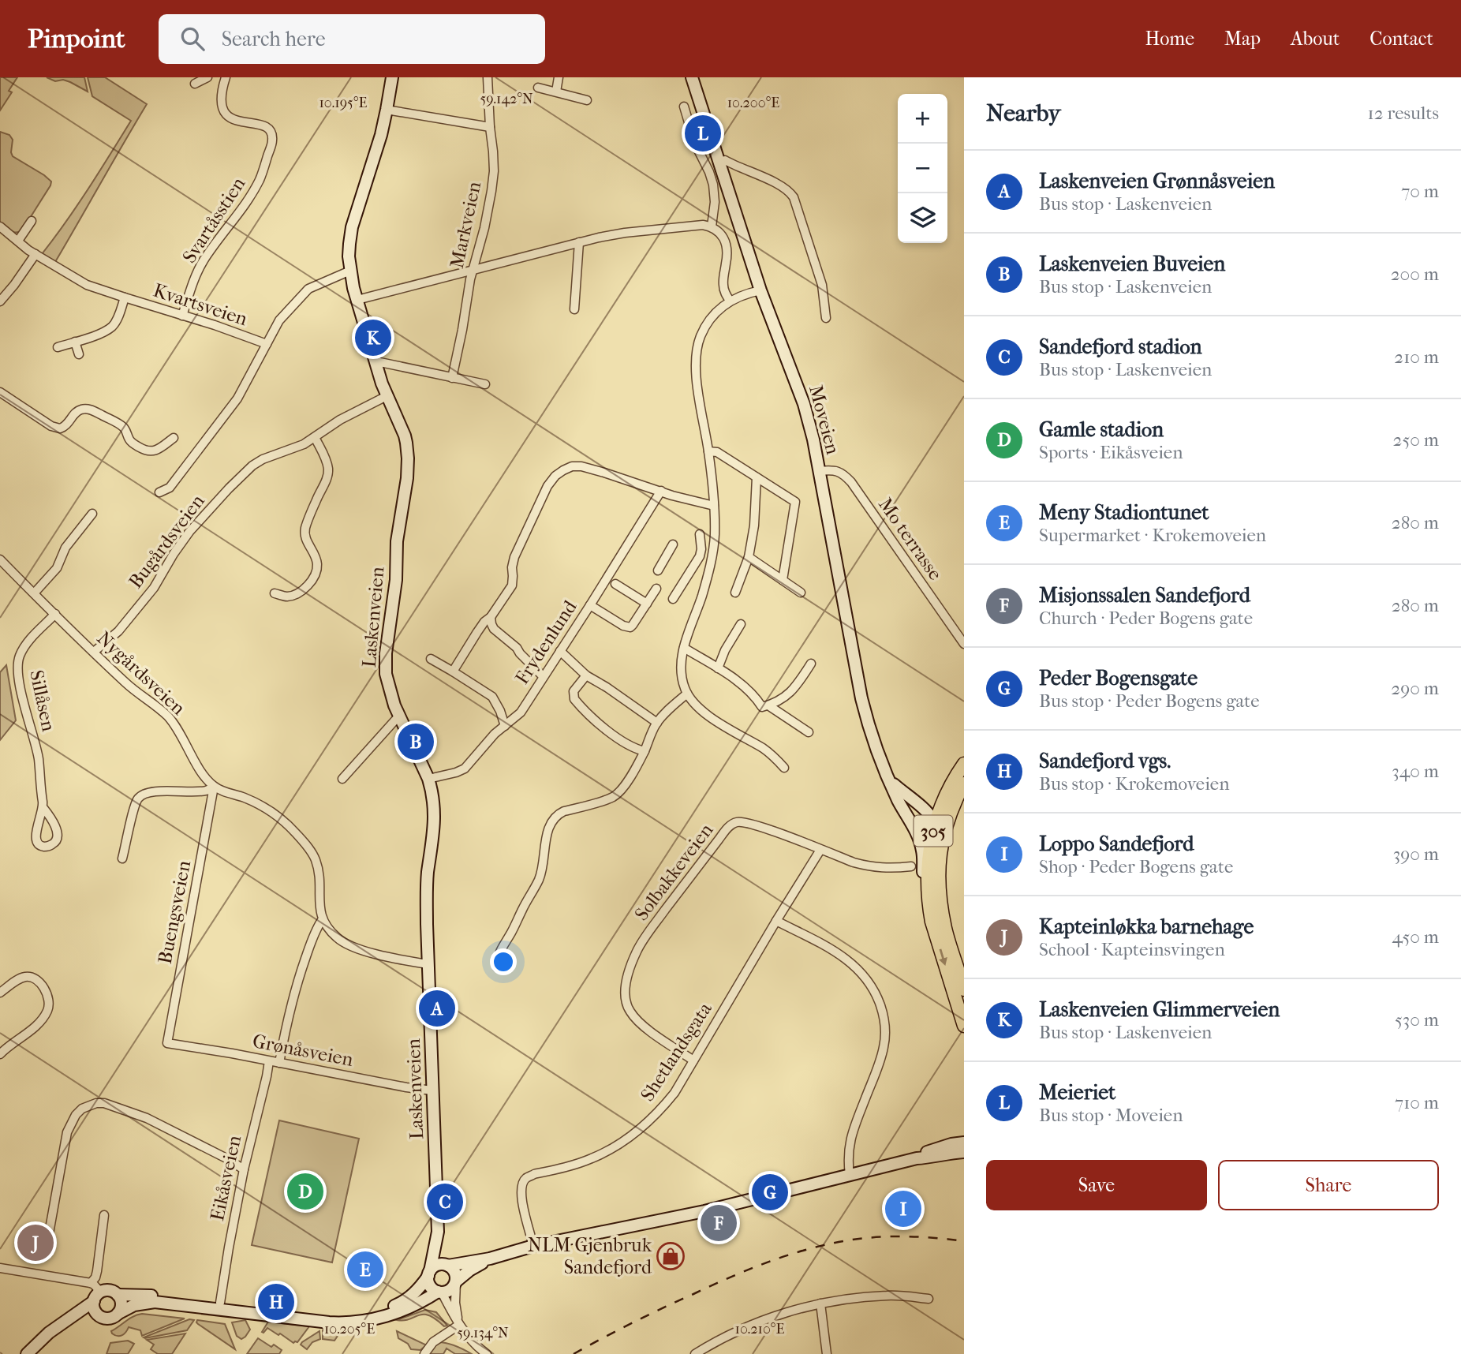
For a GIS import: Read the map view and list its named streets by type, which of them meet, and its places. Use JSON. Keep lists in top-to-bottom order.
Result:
{
  "streets": {
    "main road": ["305"],
    "street": [
      "Svartåsstien",
      "Markveien",
      "Kvartsveien",
      "Moveien",
      "Mo terrasse",
      "Bugårdsveien",
      "Laskenveien",
      "Frydenlund",
      "Nygårdsveien",
      "Sillåsen",
      "Solbakkeveien",
      "Buengsveien",
      "Grønåsveien",
      "Shetlandsgata",
      "Eikåsveien"
    ]
  },
  "crossings": [
    ["Svartåsstien", "Kvartsveien"],
    ["Moveien", "Mo terrasse"],
    ["Moveien", "305"],
    ["Bugårdsveien", "Laskenveien"],
    ["Bugårdsveien", "Nygårdsveien"],
    ["Laskenveien", "Frydenlund"],
    ["Laskenveien", "Grønåsveien"],
    ["Nygårdsveien", "Sillåsen"],
    ["Nygårdsveien", "Buengsveien"],
    ["Solbakkeveien", "Shetlandsgata"],
    ["Buengsveien", "Grønåsveien"],
    ["Grønåsveien", "Eikåsveien"]
  ],
  "places": {
    "shop": ["NLM Gjenbruk Sandefjord"]
  },
  "page": {
    "header": "Pinpoint",
    "search": "Search here",
    "nav": [
      "Home",
      "Map",
      "About",
      "Contact"
    ],
    "heading": ["Nearby", "12 results"],
    "map_buttons": ["+", "−"],
    "pins": [
      "L",
      "K",
      "B",
      "A",
      "D",
      "G",
      "C",
      "I",
      "F",
      "J",
      "E",
      "H"
    ],
    "list": [
      {
        "mark": "A",
        "name": "Laskenveien Grønnåsveien",
        "note": "Bus stop · Laskenveien",
        "value": "70 m"
      },
      {
        "mark": "B",
        "name": "Laskenveien Buveien",
        "note": "Bus stop · Laskenveien",
        "value": "200 m"
      },
      {
        "mark": "C",
        "name": "Sandefjord stadion",
        "note": "Bus stop · Laskenveien",
        "value": "210 m"
      },
      {
        "mark": "D",
        "name": "Gamle stadion",
        "note": "Sports · Eikåsveien",
        "value": "250 m"
      },
      {
        "mark": "E",
        "name": "Meny Stadiontunet",
        "note": "Supermarket · Krokemoveien",
        "value": "280 m"
      },
      {
        "mark": "F",
        "name": "Misjonssalen Sandefjord",
        "note": "Church · Peder Bogens gate",
        "value": "280 m"
      },
      {
        "mark": "G",
        "name": "Peder Bogensgate",
        "note": "Bus stop · Peder Bogens gate",
        "value": "290 m"
      },
      {
        "mark": "H",
        "name": "Sandefjord vgs.",
        "note": "Bus stop · Krokemoveien",
        "value": "340 m"
      },
      {
        "mark": "I",
        "name": "Loppo Sandefjord",
        "note": "Shop · Peder Bogens gate",
        "value": "390 m"
      },
      {
        "mark": "J",
        "name": "Kapteinløkka barnehage",
        "note": "School · Kapteinsvingen",
        "value": "450 m"
      },
      {
        "mark": "K",
        "name": "Laskenveien Glimmerveien",
        "note": "Bus stop · Laskenveien",
        "value": "530 m"
      },
      {
        "mark": "L",
        "name": "Meieriet",
        "note": "Bus stop · Moveien",
        "value": "710 m"
      }
    ],
    "buttons": ["Save", "Share"]
  },
  "coordinates": [
    "59.142°N",
    "10.195°E",
    "10.200°E",
    "10.205°E",
    "10.210°E",
    "59.134°N"
  ]
}
